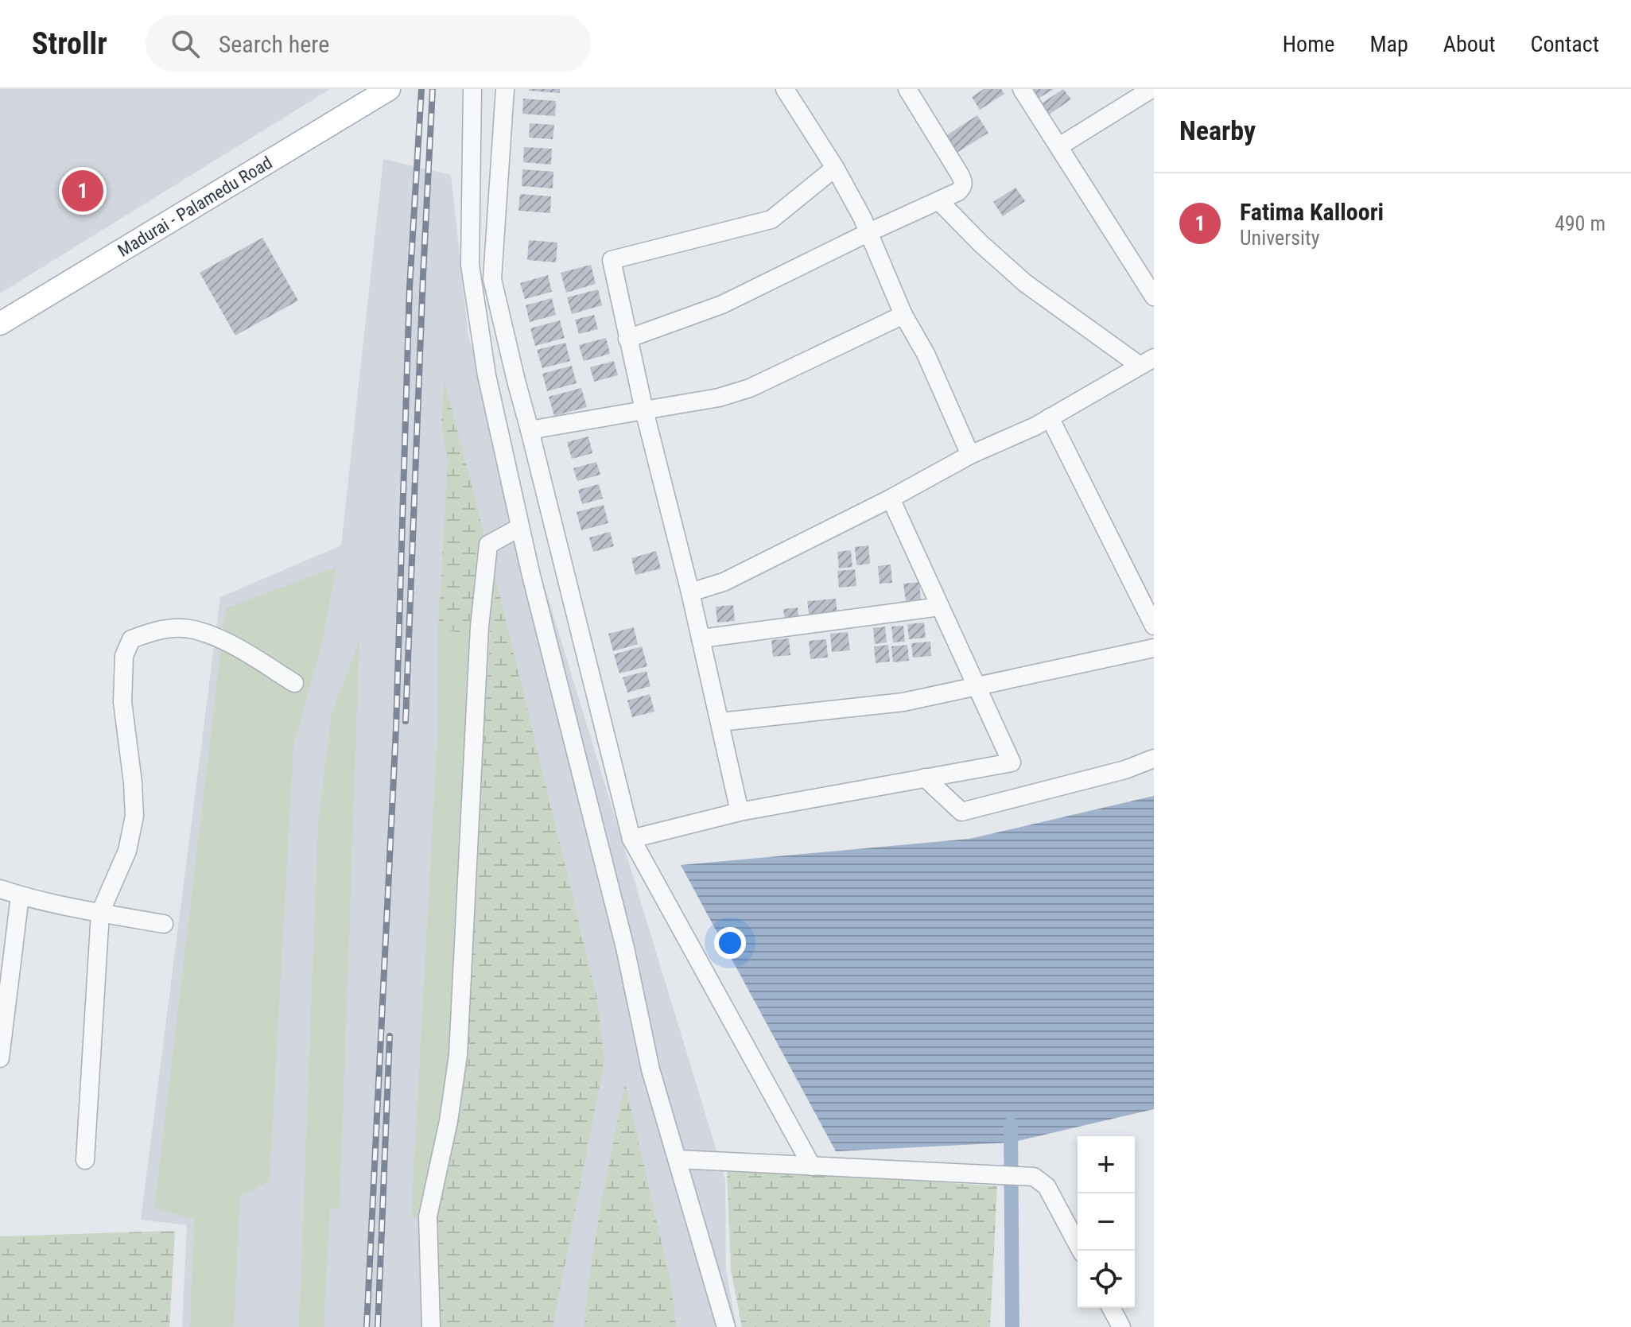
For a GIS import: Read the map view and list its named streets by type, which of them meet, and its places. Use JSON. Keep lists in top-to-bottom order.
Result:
{
  "streets": {
    "main road": ["Madurai - Palamedu Road"]
  },
  "page": {
    "header": "Strollr",
    "search": "Search here",
    "nav": [
      "Home",
      "Map",
      "About",
      "Contact"
    ],
    "heading": "Nearby",
    "pins": "1",
    "list": [
      {
        "mark": "1",
        "name": "Fatima Kalloori",
        "note": "University",
        "value": "490 m"
      }
    ],
    "map_buttons": ["+", "−"]
  }
}
